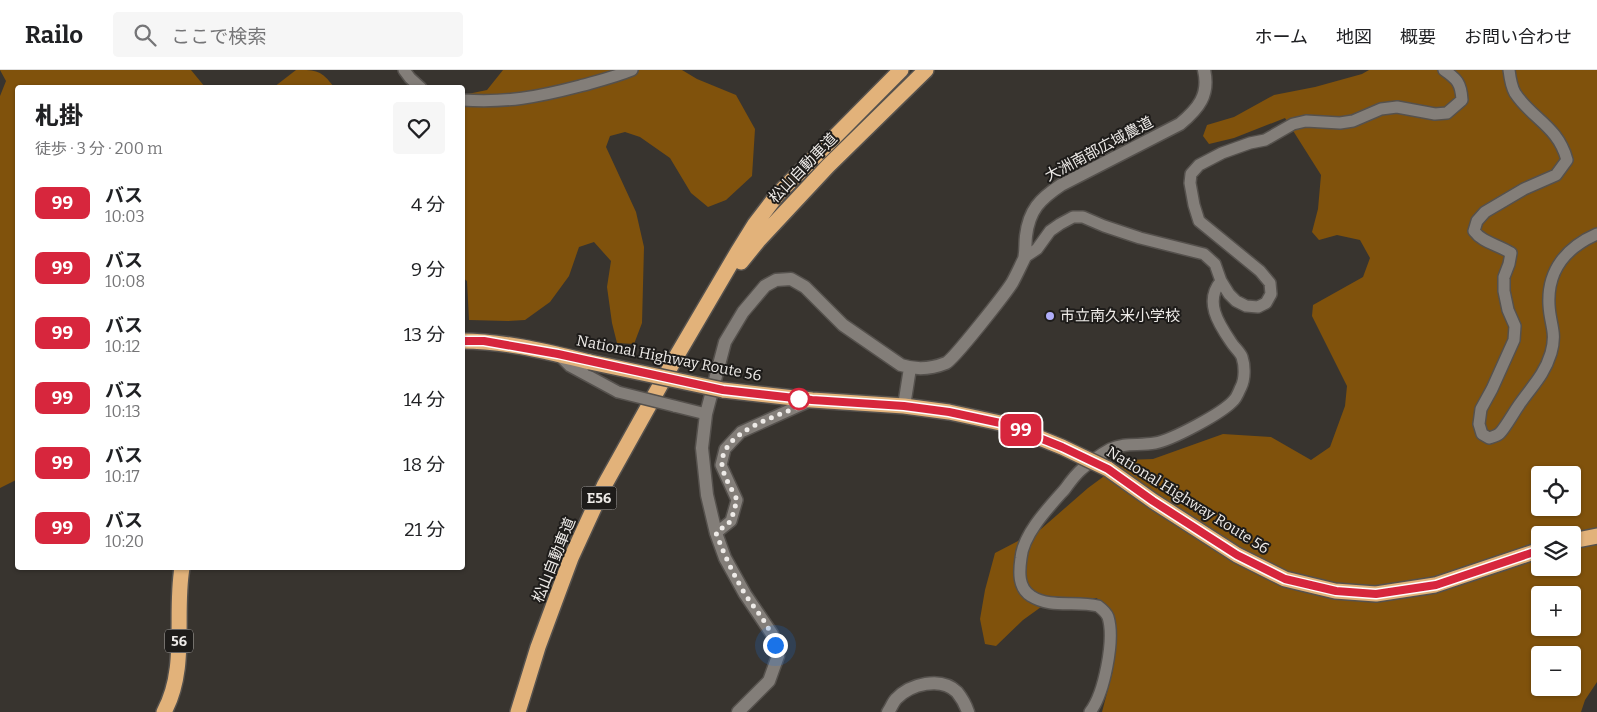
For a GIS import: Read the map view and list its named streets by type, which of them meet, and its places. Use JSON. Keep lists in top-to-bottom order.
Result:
{
  "streets": {
    "highway": [
      "松山自動車道",
      "National Highway Route 56",
      "E56",
      "56"
    ],
    "street": ["大洲南部広域農道"]
  },
  "places": ["市立南久米小学校"],
  "lines": ["bus line 99"],
  "page": {
    "header": "Railo",
    "search": "ここで検索",
    "nav": [
      "ホーム",
      "地図",
      "概要",
      "お問い合わせ"
    ],
    "on_map": "99",
    "heading": ["札掛", "徒歩 · 3 分 · 200 m"],
    "list": [
      {
        "mark": "99",
        "name": "バス",
        "note": "10:03",
        "value": "4 分"
      },
      {
        "mark": "99",
        "name": "バス",
        "note": "10:08",
        "value": "9 分"
      },
      {
        "mark": "99",
        "name": "バス",
        "note": "10:12",
        "value": "13 分"
      },
      {
        "mark": "99",
        "name": "バス",
        "note": "10:13",
        "value": "14 分"
      },
      {
        "mark": "99",
        "name": "バス",
        "note": "10:17",
        "value": "18 分"
      },
      {
        "mark": "99",
        "name": "バス",
        "note": "10:20",
        "value": "21 分"
      }
    ],
    "map_buttons": ["+", "−"]
  }
}
